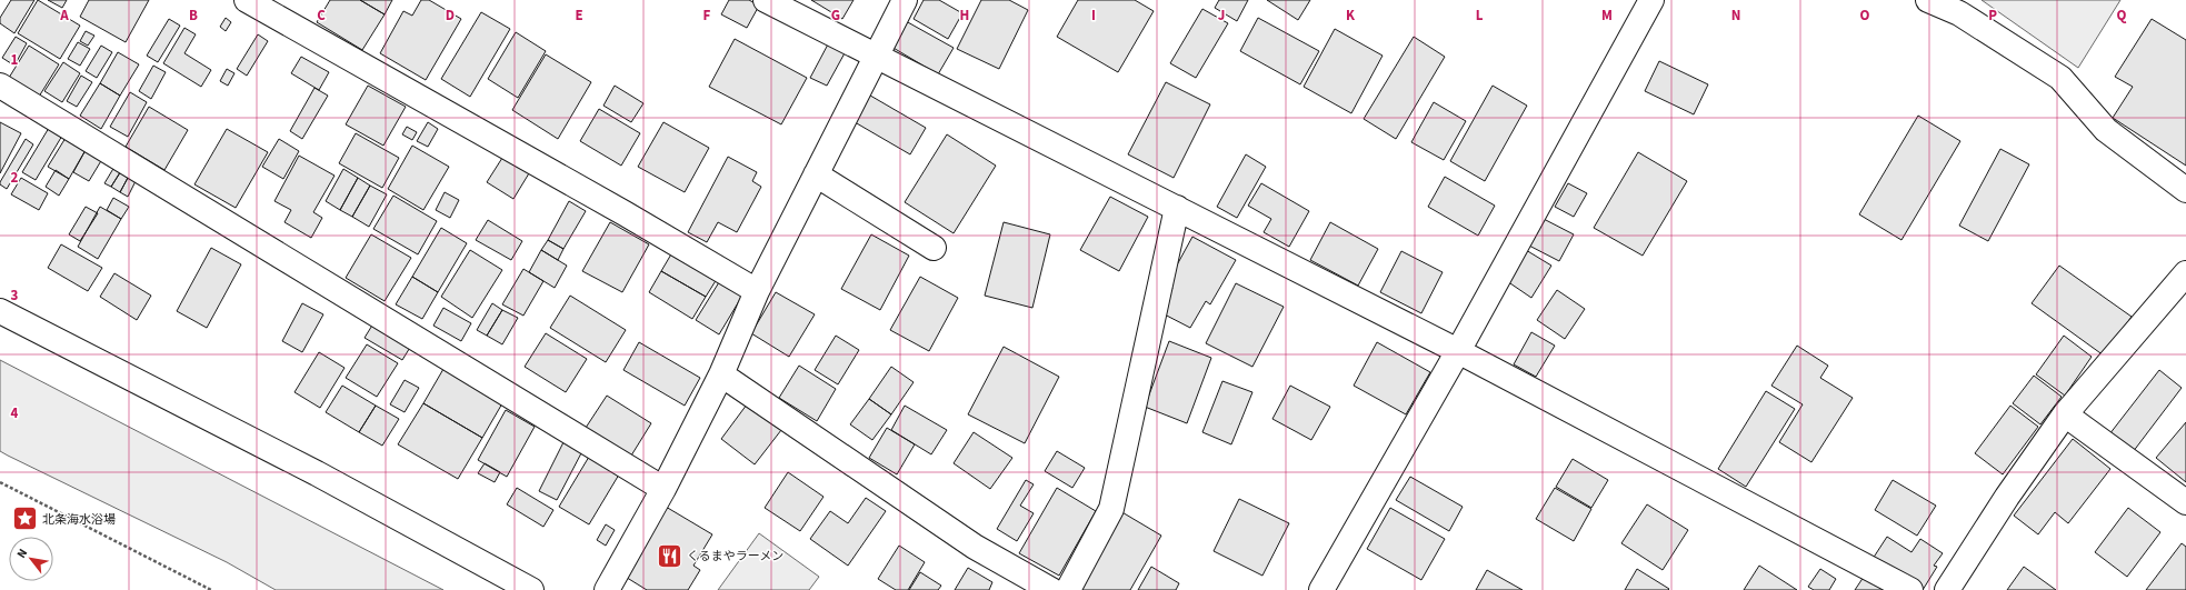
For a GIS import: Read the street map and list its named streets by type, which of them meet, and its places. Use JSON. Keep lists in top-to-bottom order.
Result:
{
  "places": {
    "place": ["北条海水浴場"],
    "restaurant": ["くるまやラーメン"]
  },
  "north": "top left",
  "grid": {
    "columns": [
      "A",
      "B",
      "C",
      "D",
      "E",
      "F",
      "G",
      "H",
      "I",
      "J",
      "K",
      "L",
      "M",
      "N",
      "O",
      "P",
      "Q"
    ],
    "rows": [
      "1",
      "2",
      "3",
      "4"
    ]
  }
}
